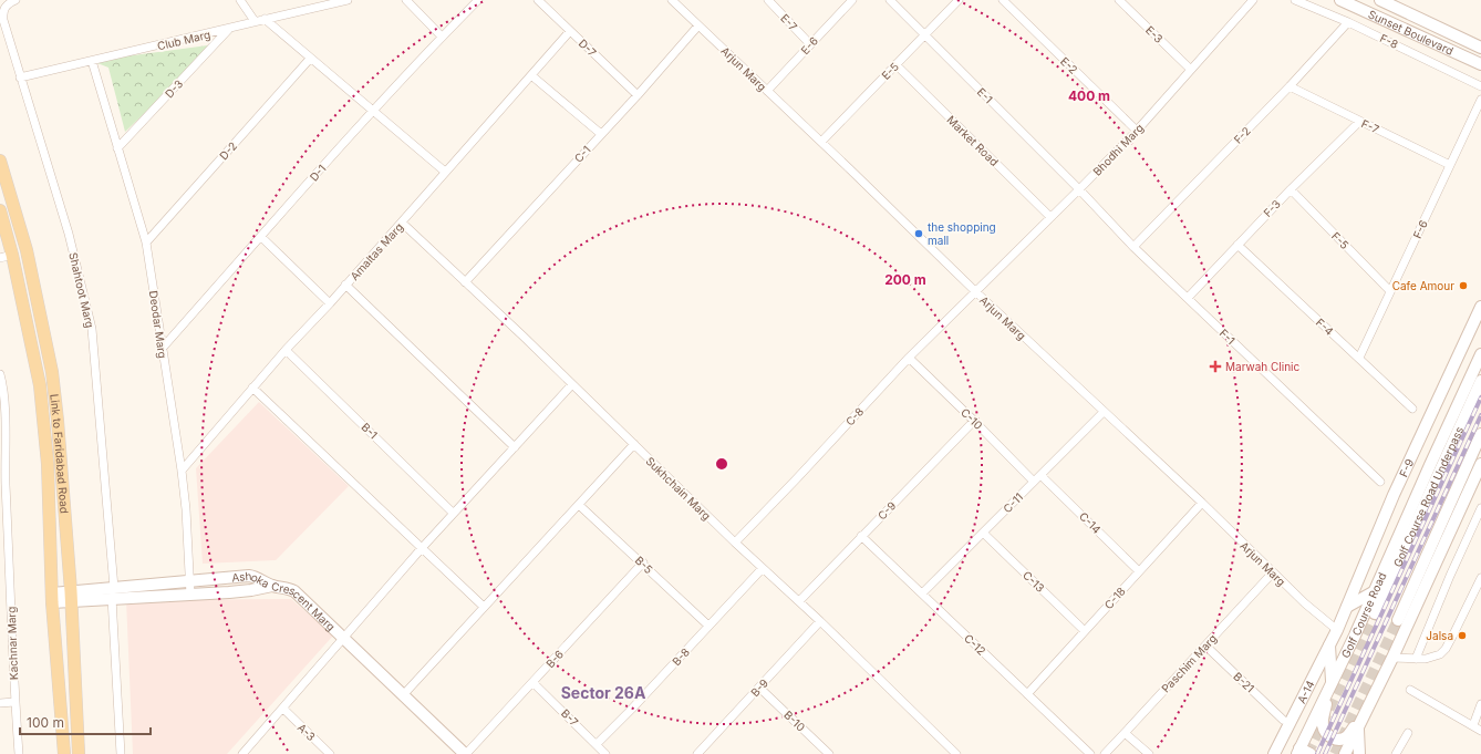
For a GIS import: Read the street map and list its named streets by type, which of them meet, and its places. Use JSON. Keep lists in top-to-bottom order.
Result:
{
  "streets": {
    "main road": ["Link to Faridabad Road"],
    "street": [
      "E-7",
      "Sunset Boulevard",
      "E-3",
      "Club Marg",
      "F-8",
      "E-6",
      "D-7",
      "E-2",
      "Arjun Marg",
      "E-5",
      "D-3",
      "E-1",
      "F-7",
      "F-2",
      "Market Road",
      "Bhodhi Marg",
      "D-2",
      "C-1",
      "D-1",
      "F-3",
      "F-6",
      "F-5",
      "Amaltas Marg",
      "Shahtoot Marg",
      "Deodar Marg",
      "F-4",
      "F-1",
      "C-8",
      "C-10",
      "B-1",
      "F-9",
      "Sukhchain Marg",
      "Golf Course Road Underpass",
      "C-11",
      "C-9",
      "C-14",
      "B-5",
      "C-13",
      "C-18",
      "Ashoka Crescent Marg",
      "Golf Course Road",
      "Kachnar Marg",
      "C-12",
      "B-8",
      "B-6",
      "Paschim Marg",
      "B-21",
      "B-9",
      "A-14",
      "B-7",
      "B-10",
      "A-3"
    ]
  },
  "crossings": [
    ["E-7", "E-6"],
    ["E-3", "Bhodhi Marg"],
    ["Club Marg", "D-3"],
    ["Club Marg", "Shahtoot Marg"],
    ["Club Marg", "Deodar Marg"],
    ["F-8", "F-2"],
    ["E-6", "Arjun Marg"],
    ["D-7", "C-1"],
    ["D-7", "Amaltas Marg"],
    ["E-2", "Bhodhi Marg"],
    ["Arjun Marg", "E-5"],
    ["Arjun Marg", "Bhodhi Marg"],
    ["Arjun Marg", "C-1"],
    ["Arjun Marg", "C-8"],
    ["Arjun Marg", "F-9"],
    ["Arjun Marg", "C-11"],
    ["Arjun Marg", "C-18"],
    ["Arjun Marg", "Paschim Marg"],
    ["Arjun Marg", "A-14"],
    ["E-5", "E-1"],
    ["E-5", "Market Road"],
    ["D-3", "Deodar Marg"],
    ["E-1", "Bhodhi Marg"],
    ["E-1", "F-1"],
    ["F-7", "F-2"],
    ["F-7", "F-3"],
    ["F-7", "F-6"],
    ["F-2", "F-1"],
    ["Market Road", "Bhodhi Marg"],
    ["Bhodhi Marg", "F-1"],
    ["Bhodhi Marg", "C-8"],
    ["D-2", "Deodar Marg"],
    ["C-1", "Sukhchain Marg"],
    ["D-1", "Deodar Marg"],
    ["F-3", "F-5"],
    ["F-3", "F-4"],
    ["F-3", "F-1"],
    ["F-6", "F-5"],
    ["F-6", "F-4"],
    ["Amaltas Marg", "Deodar Marg"],
    ["Amaltas Marg", "B-1"],
    ["Amaltas Marg", "Sukhchain Marg"],
    ["Shahtoot Marg", "Ashoka Crescent Marg"],
    ["Deodar Marg", "Ashoka Crescent Marg"],
    ["C-8", "C-10"],
    ["C-8", "Sukhchain Marg"],
    ["C-10", "C-11"],
    ["C-10", "C-9"],
    ["Link to Faridabad Road", "Ashoka Crescent Marg"],
    ["F-9", "A-14"],
    ["Sukhchain Marg", "C-9"],
    ["Sukhchain Marg", "B-8"],
    ["Sukhchain Marg", "B-9"],
    ["C-11", "C-14"],
    ["C-11", "C-13"],
    ["C-11", "C-12"],
    ["C-9", "C-12"],
    ["C-14", "C-18"],
    ["B-5", "B-8"],
    ["B-5", "B-6"],
    ["C-13", "C-18"],
    ["C-18", "C-12"],
    ["Ashoka Crescent Marg", "B-6"],
    ["B-8", "B-7"],
    ["B-6", "B-7"],
    ["Paschim Marg", "B-21"],
    ["B-9", "B-10"]
  ],
  "districts": ["Sector 26A"],
  "places": {
    "other": ["the shopping mall", "Cafe Amour", "Jalsa"],
    "health": ["Marwah Clinic"]
  },
  "scale_bar": "100 m",
  "rings": ["400 m", "200 m"]
}
